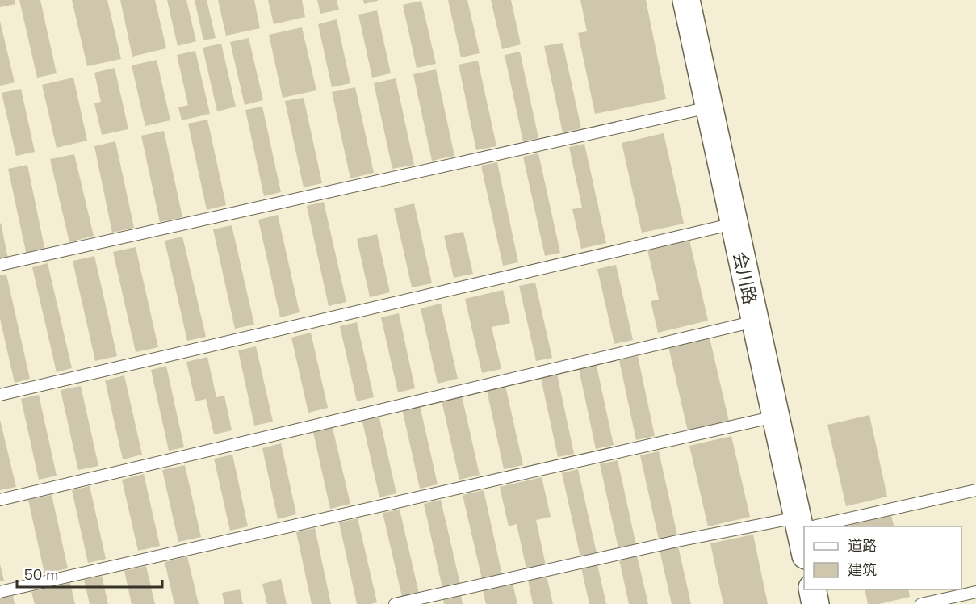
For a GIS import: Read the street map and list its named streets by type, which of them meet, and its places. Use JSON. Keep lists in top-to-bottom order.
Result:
{
  "streets": {
    "street": ["会川路"]
  },
  "legend": ["道路", "建筑"],
  "scale_bar": "50 m"
}
